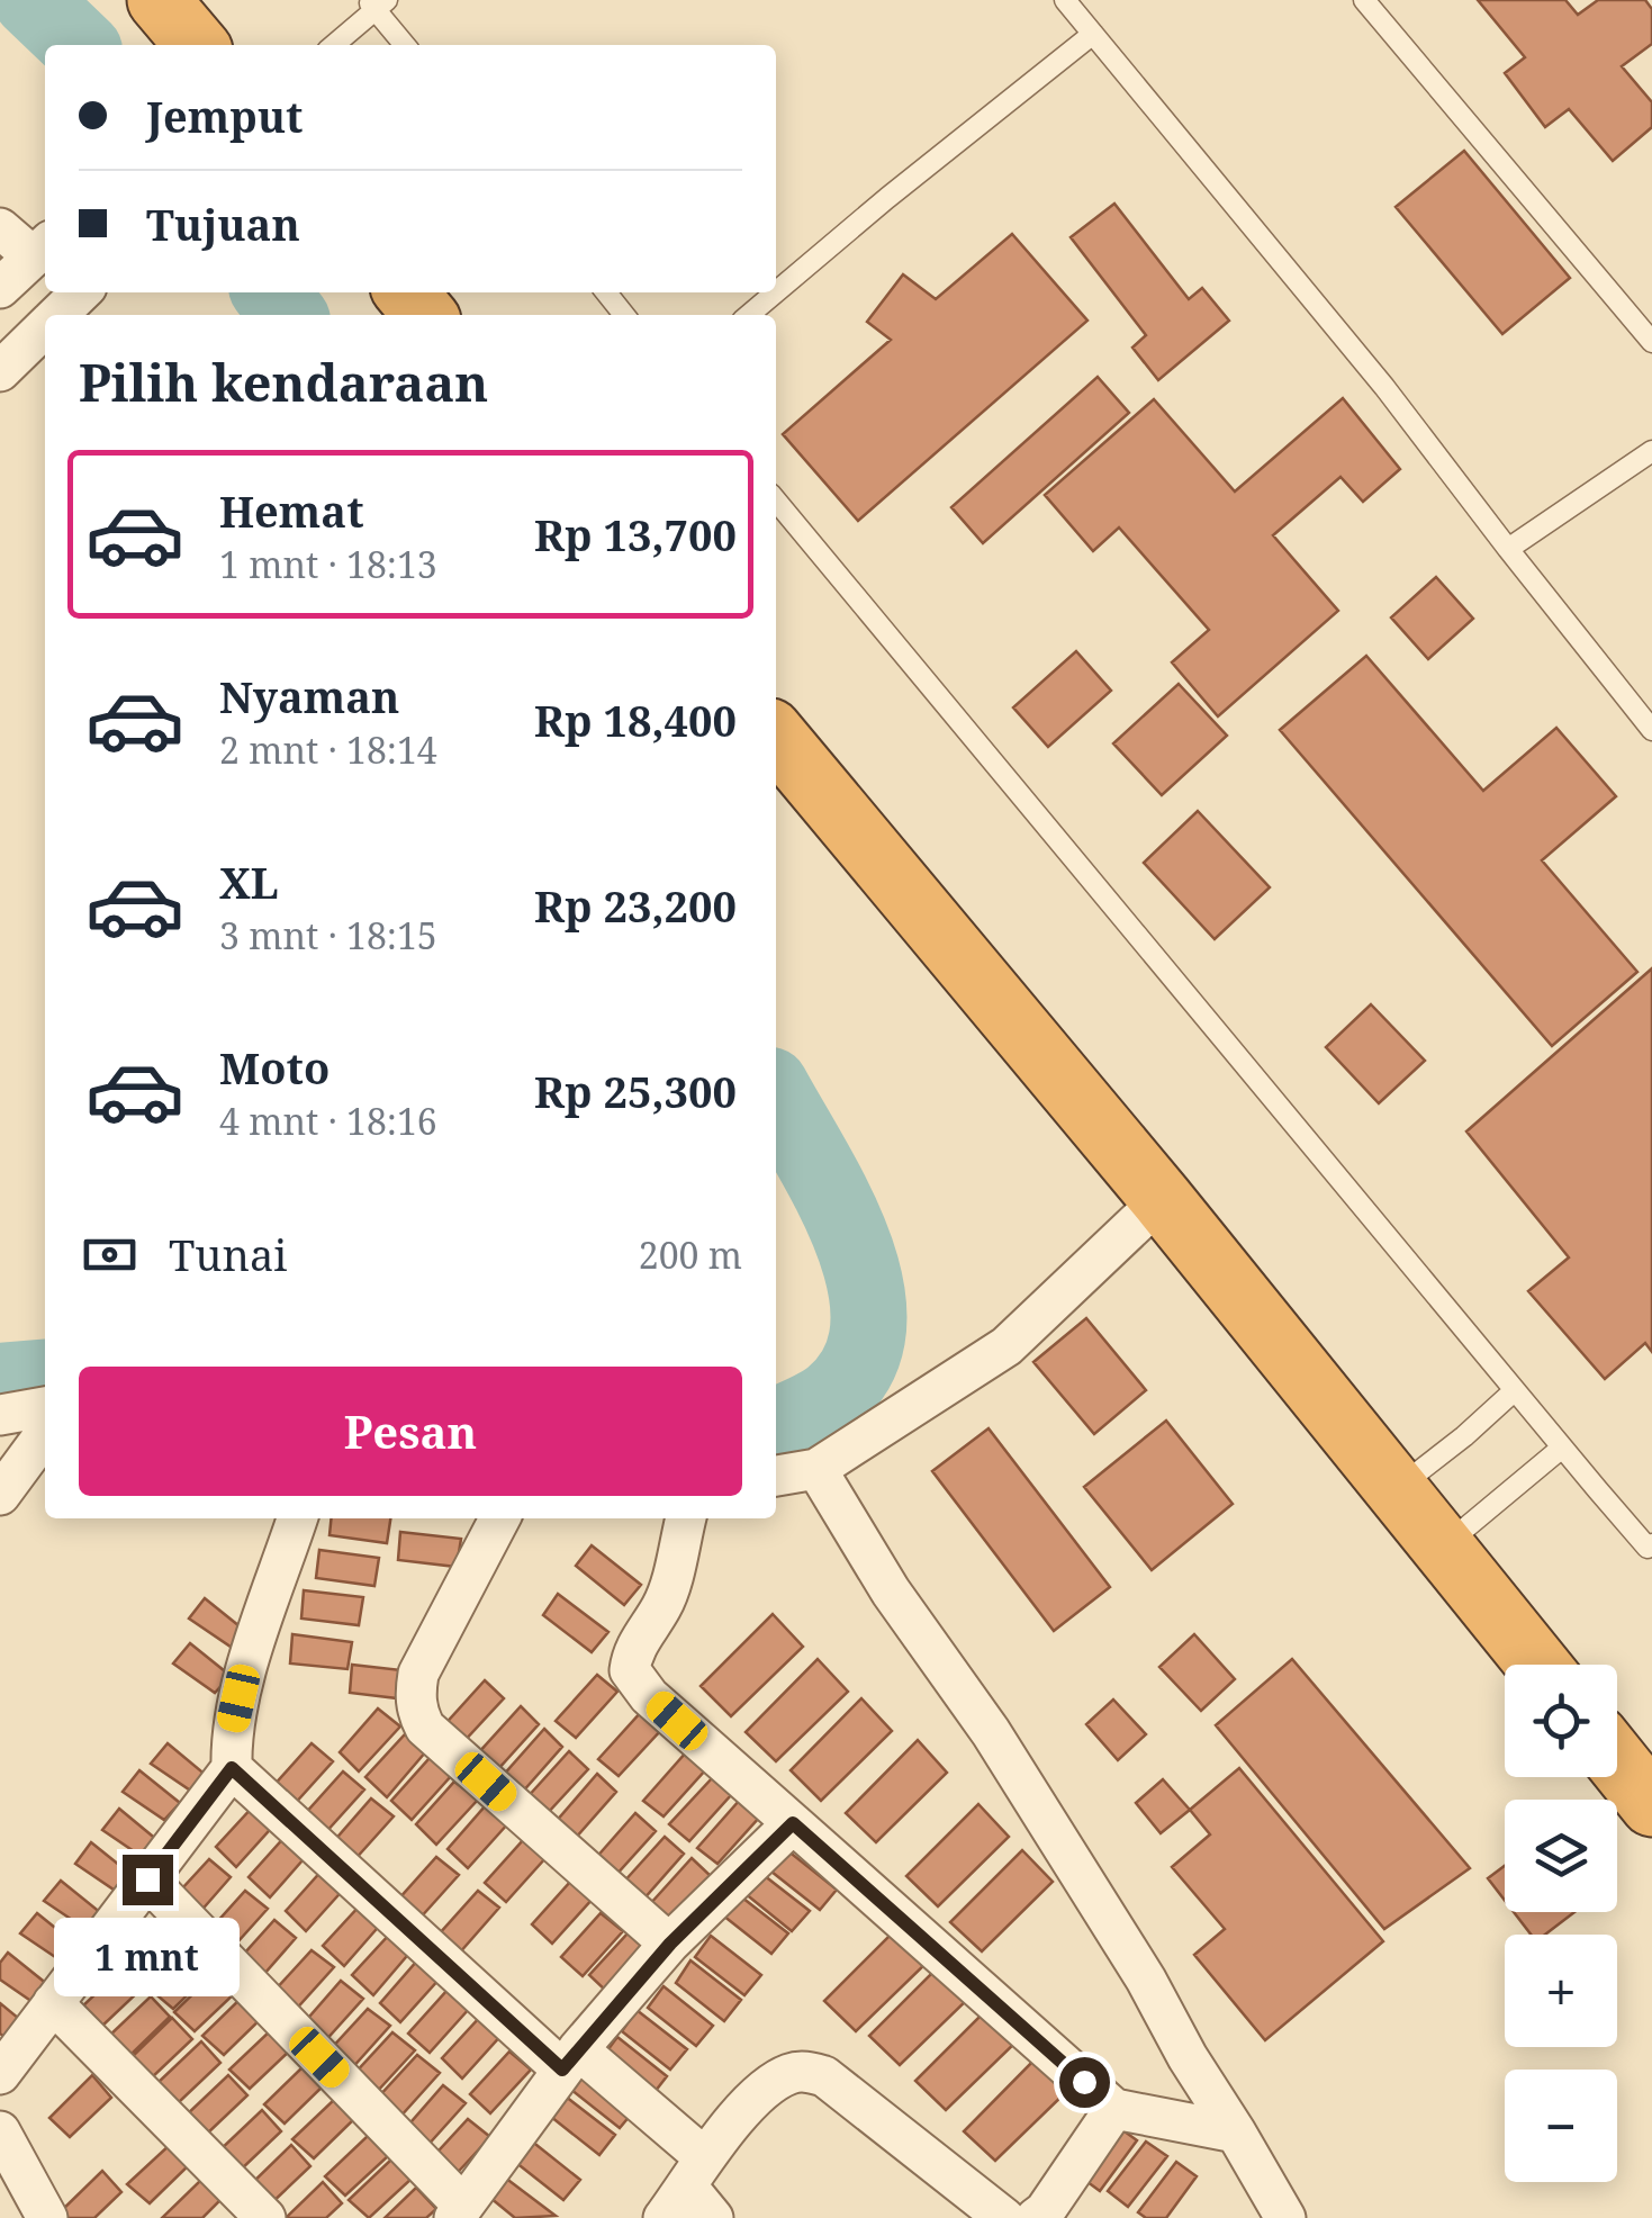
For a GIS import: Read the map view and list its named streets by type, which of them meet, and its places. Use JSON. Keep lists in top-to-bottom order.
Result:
{
  "page": {
    "banner": ["Jemput", "Tujuan"],
    "heading": "Pilih kendaraan",
    "list": [
      {
        "name": "Hemat",
        "note": "1 mnt · 18:13",
        "value": "Rp 13,700"
      },
      {
        "name": "Nyaman",
        "note": "2 mnt · 18:14",
        "value": "Rp 18,400"
      },
      {
        "name": "XL",
        "note": "3 mnt · 18:15",
        "value": "Rp 23,200"
      },
      {
        "name": "Moto",
        "note": "4 mnt · 18:16",
        "value": "Rp 25,300"
      }
    ],
    "pay": ["Tunai", "200 m"],
    "buttons": "Pesan",
    "map_buttons": ["+", "−"],
    "bubble": "1 mnt"
  }
}
